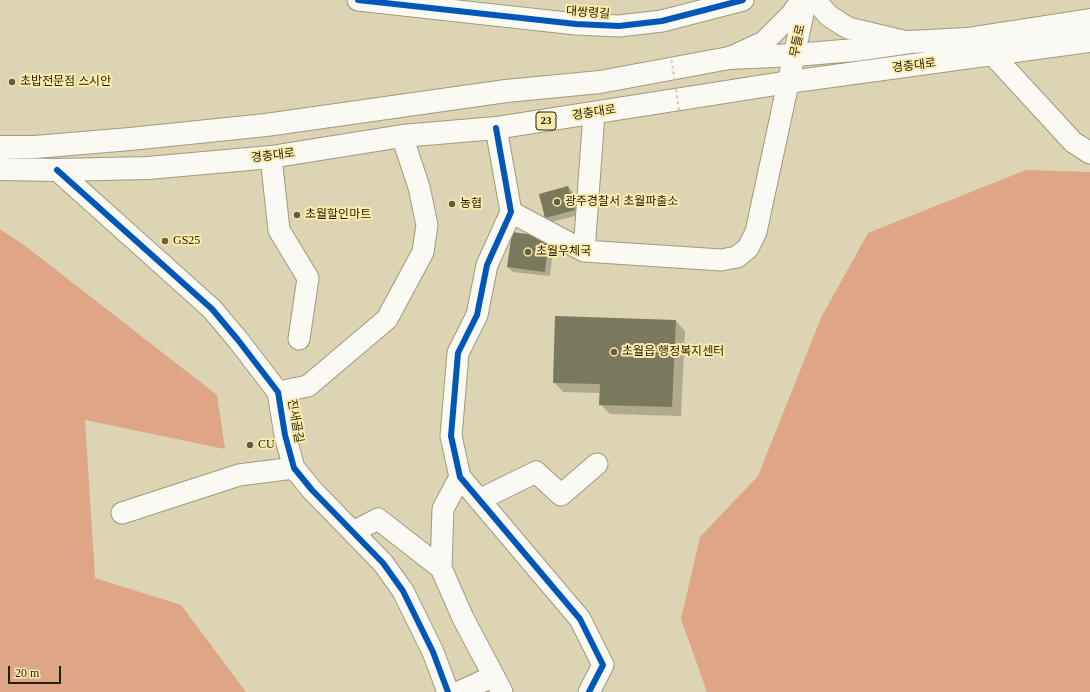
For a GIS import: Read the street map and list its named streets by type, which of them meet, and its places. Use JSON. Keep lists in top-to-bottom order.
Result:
{
  "streets": {
    "main road": ["경충대로", "23"],
    "street": ["대쌍령길", "무들로", "진새골길"]
  },
  "crossings": [
    ["무들로", "경충대로"],
    ["경충대로", "진새골길"]
  ],
  "places": [
    "초밥전문점 스시안",
    "광주경찰서 초월파출소",
    "농협",
    "초월할인마트",
    "GS25",
    "초월우체국",
    "초월읍 행정복지센터",
    "CU"
  ],
  "scale_bar": "20 m"
}
